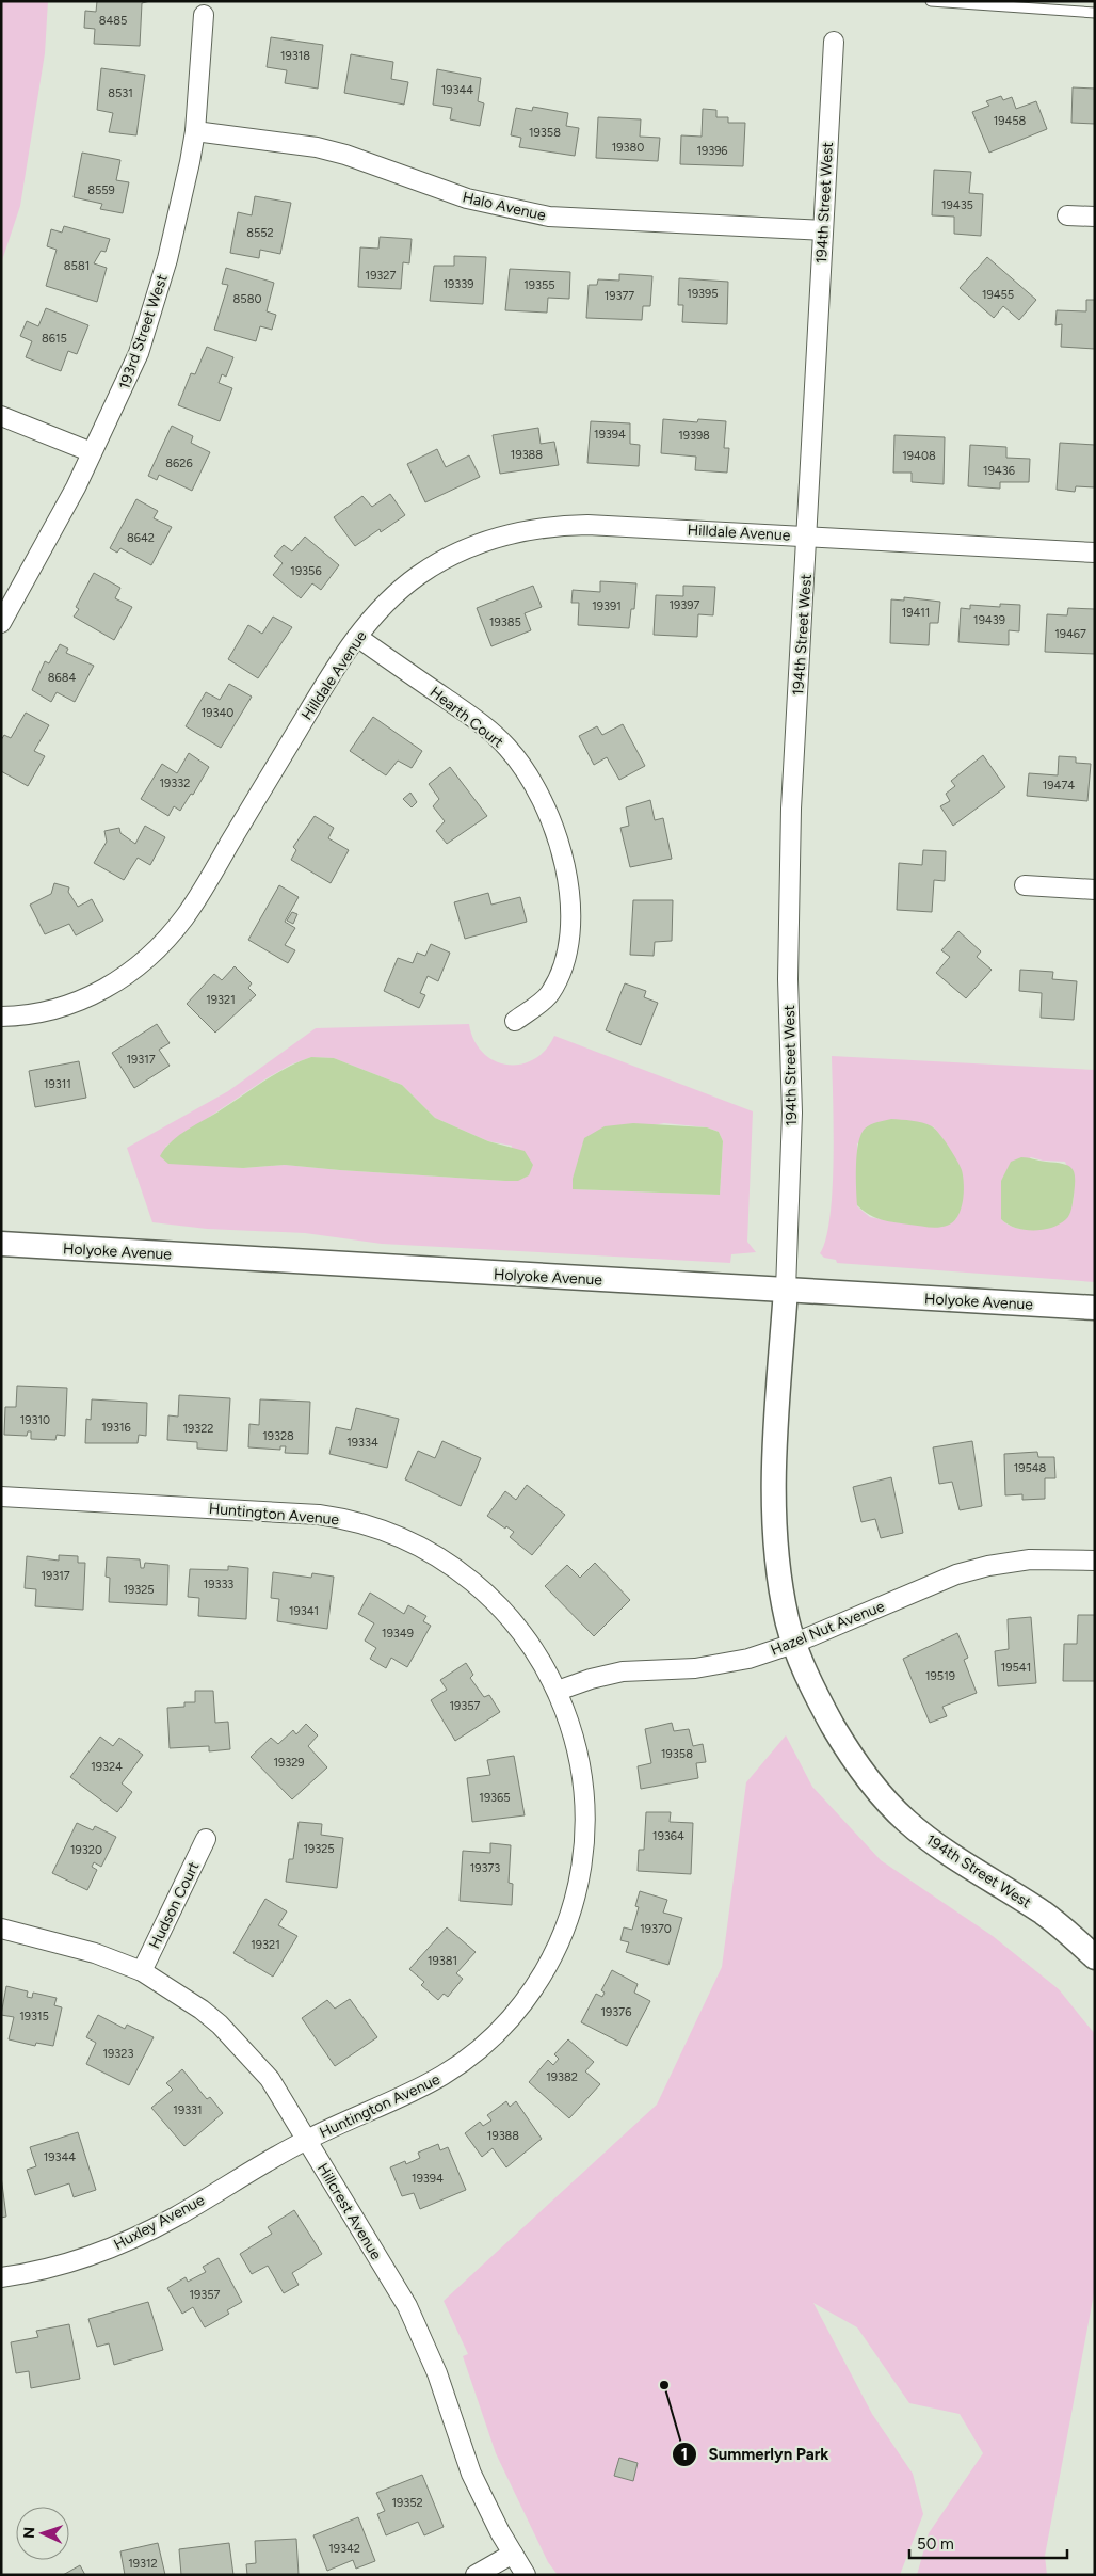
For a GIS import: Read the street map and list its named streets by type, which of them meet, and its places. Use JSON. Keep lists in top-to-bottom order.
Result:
{
  "streets": {
    "street": [
      "194th Street West",
      "Halo Avenue",
      "193rd Street West",
      "Hilldale Avenue",
      "Hearth Court",
      "Holyoke Avenue",
      "Huntington Avenue",
      "Hazel Nut Avenue",
      "Hudson Court",
      "Hillcrest Avenue",
      "Huxley Avenue"
    ]
  },
  "crossings": [
    ["194th Street West", "Halo Avenue"],
    ["194th Street West", "Hilldale Avenue"],
    ["194th Street West", "Holyoke Avenue"],
    ["194th Street West", "Hazel Nut Avenue"],
    ["Halo Avenue", "193rd Street West"],
    ["Hilldale Avenue", "Hearth Court"],
    ["Huntington Avenue", "Hazel Nut Avenue"],
    ["Huntington Avenue", "Hillcrest Avenue"],
    ["Huntington Avenue", "Huxley Avenue"],
    ["Hudson Court", "Hillcrest Avenue"],
    ["Hillcrest Avenue", "Huxley Avenue"]
  ],
  "places": ["Summerlyn Park"],
  "house_numbers": [
    "8485",
    "19318",
    "19344",
    "8531",
    "19458",
    "19358",
    "19380",
    "19396",
    "8559",
    "19435",
    "8552",
    "8581",
    "19327",
    "19339",
    "19355",
    "19395",
    "19455",
    "19377",
    "8580",
    "8615",
    "19394",
    "19398",
    "19388",
    "19408",
    "8626",
    "19436",
    "8642",
    "19356",
    "19397",
    "19391",
    "19411",
    "19439",
    "19385",
    "19467",
    "8684",
    "19340",
    "19332",
    "19474",
    "19321",
    "19317",
    "19311",
    "19310",
    "19316",
    "19322",
    "19328",
    "19334",
    "19548",
    "19317",
    "19333",
    "19325",
    "19341",
    "19349",
    "19541",
    "19519",
    "19357",
    "19358",
    "19329",
    "19324",
    "19365",
    "19364",
    "19325",
    "19320",
    "19373",
    "19370",
    "19321",
    "19381",
    "19376",
    "19315",
    "19323",
    "19382",
    "19331",
    "19388",
    "19344",
    "19394",
    "19357",
    "19352",
    "19342",
    "19312"
  ],
  "scale_bar": "50 m",
  "north": "left"
}
